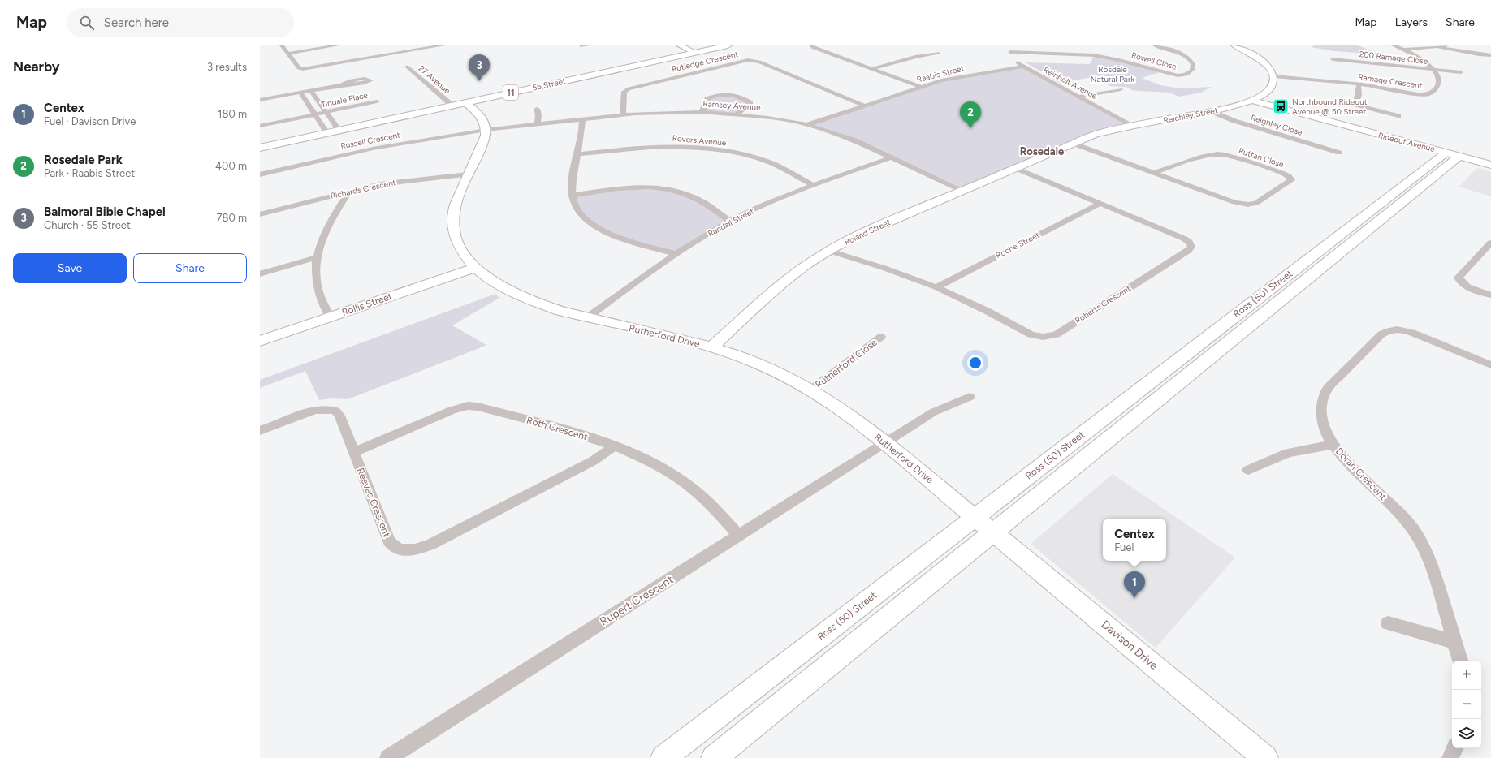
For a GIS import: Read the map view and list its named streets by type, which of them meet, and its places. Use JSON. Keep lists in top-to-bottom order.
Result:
{
  "streets": {
    "main road": ["55 Street", "11"],
    "street": [
      "200 Ramage Close",
      "Rowell Close",
      "Rutledge Crescent",
      "Raabis Street",
      "27 Avenue",
      "Ramage Crescent",
      "Reinholt Avenue",
      "Tindale Place",
      "Ramsey Avenue",
      "Reichley Street",
      "Reighley Close",
      "Russell Crescent",
      "Rovers Avenue",
      "Rideout Avenue",
      "Ruttan Close",
      "Richards Crescent",
      "Randall Street",
      "Roland Street",
      "Roche Street",
      "Ross (50) Street",
      "Rollis Street",
      "Roberts Crescent",
      "Rutherford Drive",
      "Rutherford Close",
      "Roth Crescent",
      "Doran Crescent",
      "Reeves Crescent",
      "Rupert Crescent",
      "Davison Drive"
    ]
  },
  "crossings": [
    ["200 Ramage Close", "Ramage Crescent"],
    ["Rowell Close", "Reinholt Avenue"],
    ["Rutledge Crescent", "Raabis Street"],
    ["Rutledge Crescent", "Ramsey Avenue"],
    ["Raabis Street", "Reinholt Avenue"],
    ["Raabis Street", "Ramsey Avenue"],
    ["27 Avenue", "55 Street"],
    ["Ramage Crescent", "Reichley Street"],
    ["Reinholt Avenue", "Reichley Street"],
    ["Ramsey Avenue", "Russell Crescent"],
    ["Ramsey Avenue", "Randall Street"],
    ["Ramsey Avenue", "Roland Street"],
    ["Ramsey Avenue", "Rutherford Drive"],
    ["Reichley Street", "Reighley Close"],
    ["Reichley Street", "Rideout Avenue"],
    ["Reichley Street", "Ruttan Close"],
    ["Reichley Street", "Roland Street"],
    ["Russell Crescent", "Rutherford Drive"],
    ["Rovers Avenue", "Randall Street"],
    ["Rideout Avenue", "Ross (50) Street"],
    ["Richards Crescent", "Rutherford Drive"],
    ["Randall Street", "Rutherford Drive"],
    ["Roland Street", "Roberts Crescent"],
    ["Roland Street", "Rutherford Drive"],
    ["Roche Street", "Roberts Crescent"],
    ["Ross (50) Street", "Rutherford Drive"],
    ["Ross (50) Street", "Davison Drive"],
    ["Rollis Street", "Rutherford Drive"],
    ["Rutherford Drive", "Rutherford Close"],
    ["Rutherford Drive", "Rupert Crescent"],
    ["Rutherford Drive", "Davison Drive"],
    ["Roth Crescent", "Reeves Crescent"],
    ["Roth Crescent", "Rupert Crescent"]
  ],
  "districts": ["Rosedale"],
  "parks": ["Rosdale Natural Park"],
  "places": {
    "bus stop": ["Northbound Rideout Avenue @ 50 Street"]
  },
  "page": {
    "header": "Map",
    "search": "Search here",
    "nav": ["Map", "Layers", "Share"],
    "heading": ["Nearby", "3 results"],
    "pins": ["3", "2", "1"],
    "list": [
      {
        "mark": "1",
        "name": "Centex",
        "note": "Fuel · Davison Drive",
        "value": "180 m"
      },
      {
        "mark": "2",
        "name": "Rosedale Park",
        "note": "Park · Raabis Street",
        "value": "400 m"
      },
      {
        "mark": "3",
        "name": "Balmoral Bible Chapel",
        "note": "Church · 55 Street",
        "value": "780 m"
      }
    ],
    "buttons": ["Save", "Share"],
    "popup": ["Centex", "Fuel"],
    "map_buttons": ["+", "−"]
  }
}
